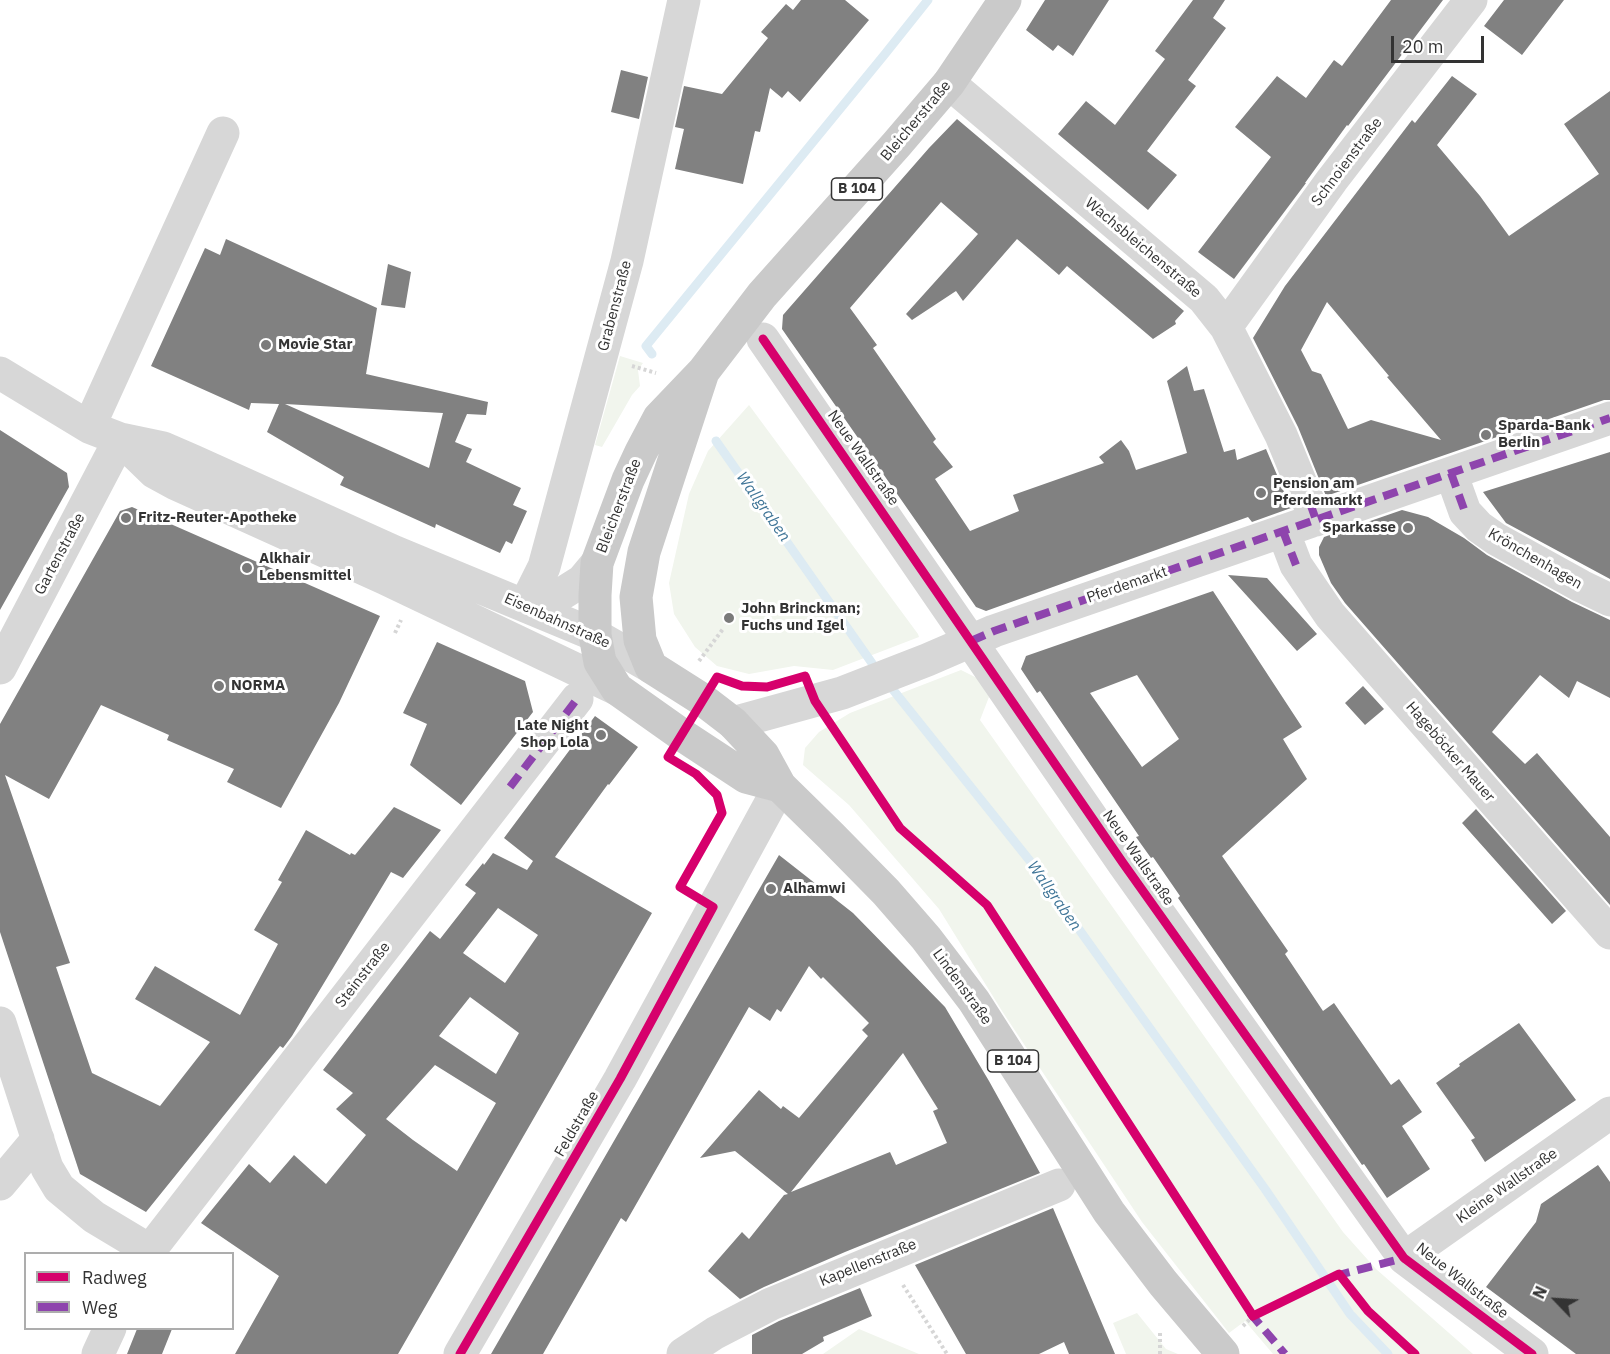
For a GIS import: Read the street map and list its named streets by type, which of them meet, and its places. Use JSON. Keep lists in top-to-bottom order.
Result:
{
  "streets": {
    "main road": [
      "Bleicherstraße",
      "B 104",
      "Eisenbahnstraße",
      "Lindenstraße"
    ],
    "street": [
      "Schnoienstraße",
      "Wachsbleichenstraße",
      "Grabenstraße",
      "Neue Wallstraße",
      "Gartenstraße",
      "Krönchenhagen",
      "Pferdemarkt",
      "Hageböcker Mauer",
      "Steinstraße",
      "Feldstraße",
      "Kleine Wallstraße",
      "Kapellenstraße"
    ]
  },
  "crossings": [
    ["Bleicherstraße", "Wachsbleichenstraße"],
    ["Bleicherstraße", "Eisenbahnstraße"],
    ["Bleicherstraße", "Steinstraße"],
    ["Schnoienstraße", "Wachsbleichenstraße"],
    ["Wachsbleichenstraße", "Pferdemarkt"],
    ["Grabenstraße", "Eisenbahnstraße"],
    ["Neue Wallstraße", "Pferdemarkt"],
    ["Neue Wallstraße", "Kleine Wallstraße"],
    ["Gartenstraße", "Eisenbahnstraße"],
    ["Krönchenhagen", "Pferdemarkt"],
    ["Pferdemarkt", "Hageböcker Mauer"],
    ["Eisenbahnstraße", "Steinstraße"],
    ["Eisenbahnstraße", "Lindenstraße"],
    ["Eisenbahnstraße", "Feldstraße"],
    ["Lindenstraße", "Feldstraße"]
  ],
  "water": ["Wallgraben"],
  "places": [
    "Movie Star",
    "Sparda-Bank Berlin",
    "Pension am Pferdemarkt",
    "Fritz-Reuter-Apotheke",
    "Sparkasse",
    "Alkhair Lebensmittel",
    "John Brinckman; Fuchs und Igel",
    "NORMA",
    "Late Night Shop Lola",
    "Alhamwi"
  ],
  "legend": ["Radweg", "Weg"],
  "scale_bar": "20 m",
  "north": "top left"
}
